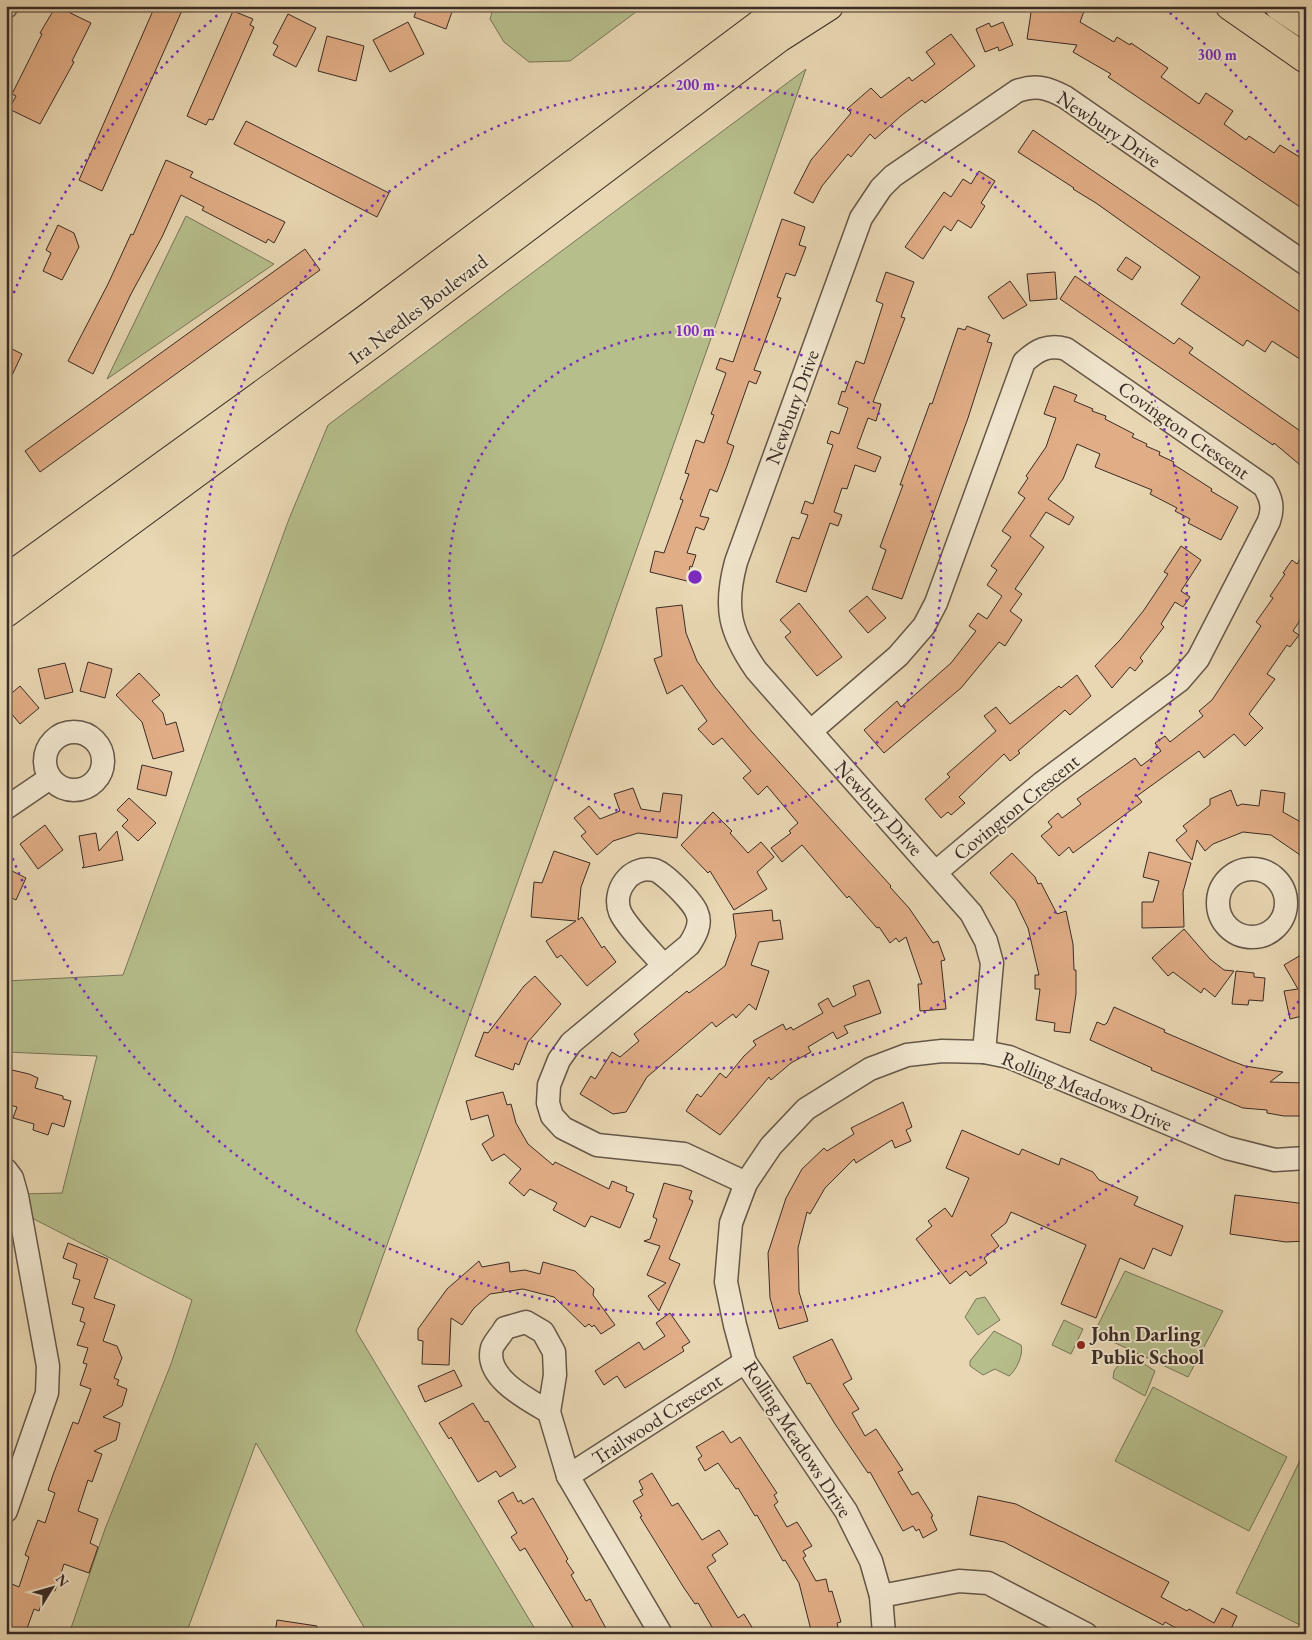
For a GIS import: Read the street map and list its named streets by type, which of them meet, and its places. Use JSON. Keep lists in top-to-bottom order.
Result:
{
  "streets": {
    "main road": ["Ira Needles Boulevard"],
    "street": [
      "Newbury Drive",
      "Covington Crescent",
      "Rolling Meadows Drive",
      "Trailwood Crescent"
    ]
  },
  "crossings": [
    ["Newbury Drive", "Covington Crescent"],
    ["Newbury Drive", "Rolling Meadows Drive"],
    ["Rolling Meadows Drive", "Trailwood Crescent"]
  ],
  "places": ["John Darling Public School"],
  "north": "top right",
  "rings": ["300 m", "200 m", "100 m"]
}
